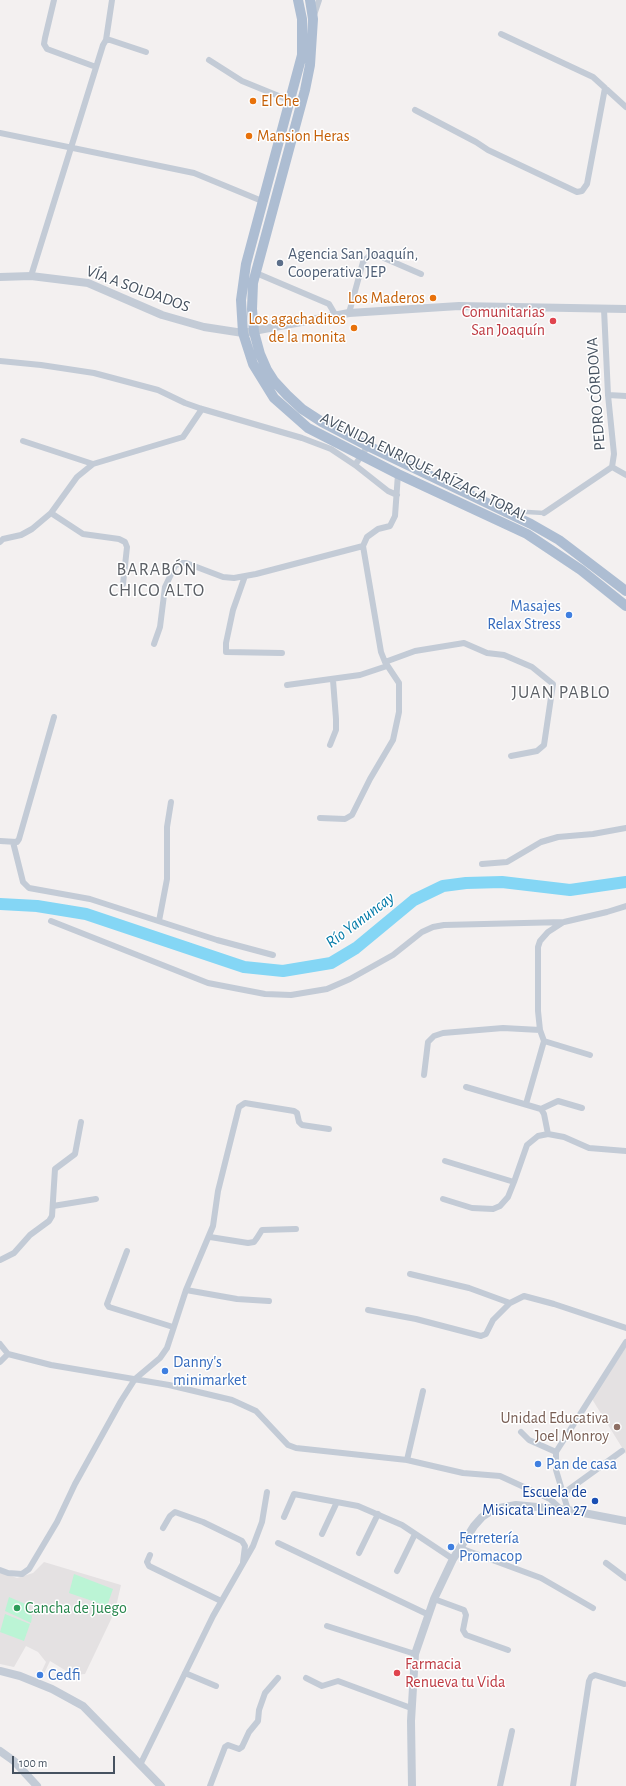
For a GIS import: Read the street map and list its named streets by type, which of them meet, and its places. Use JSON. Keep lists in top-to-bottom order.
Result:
{
  "streets": {
    "main road": ["AVENIDA ENRIQUE ARÍZAGA TORAL"],
    "street": ["VÍA A SOLDADOS", "PEDRO CÓRDOVA"]
  },
  "crossings": [
    ["VÍA A SOLDADOS", "PEDRO CÓRDOVA"],
    ["VÍA A SOLDADOS", "AVENIDA ENRIQUE ARÍZAGA TORAL"]
  ],
  "districts": ["BARABÓN CHICO ALTO", "JUAN PABLO"],
  "water": ["Río Yanuncay"],
  "places": [
    "El Che",
    "Mansion Heras",
    "Agencia San Joaquín, Cooperativa JEP",
    "Los Maderos",
    "Comunitarias San Joaquín",
    "Los agachaditos de la monita",
    "Masajes Relax Stress",
    "Danny's minimarket",
    "Unidad Educativa Joel Monroy",
    "Pan de casa",
    "Escuela de Misicata Linea 27",
    "Ferretería Promacop",
    "Cancha de juego",
    "Farmacia Renueva tu Vida",
    "Cedfi"
  ],
  "scale_bar": "100 m"
}
